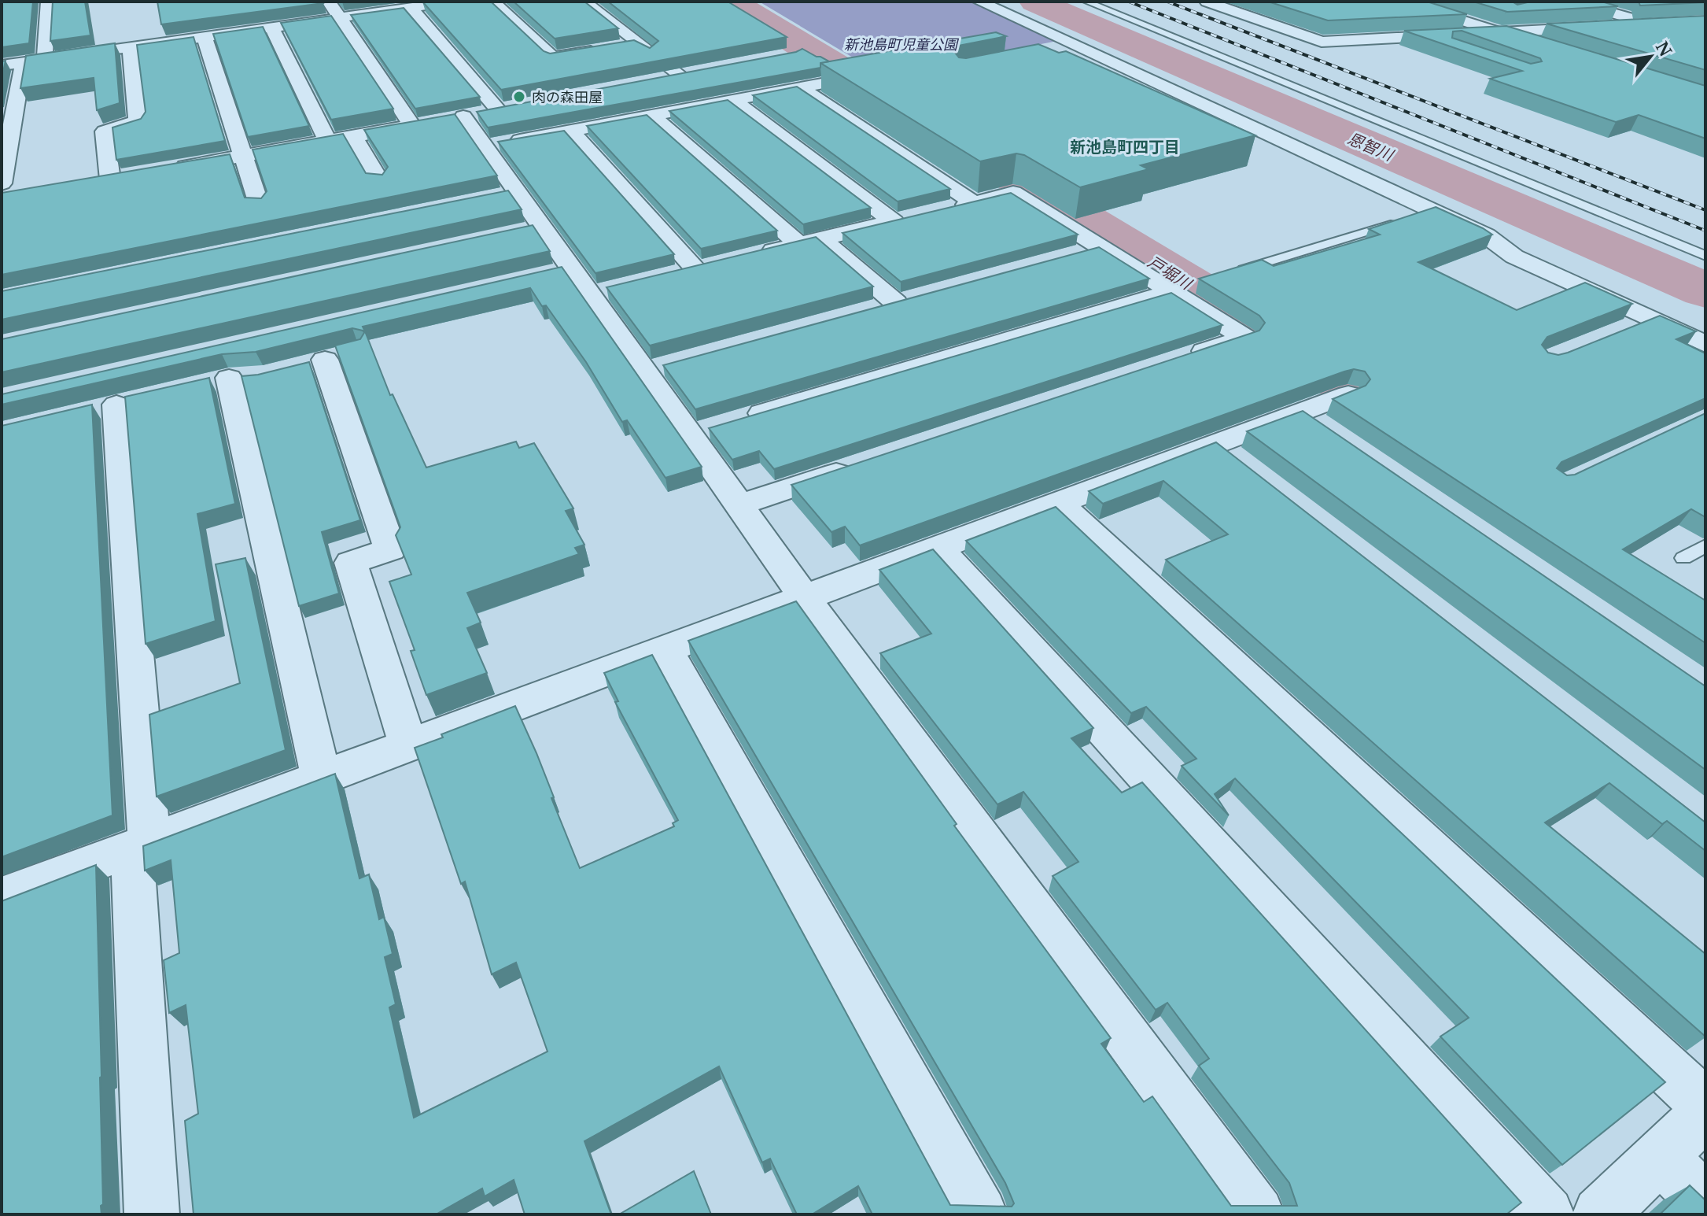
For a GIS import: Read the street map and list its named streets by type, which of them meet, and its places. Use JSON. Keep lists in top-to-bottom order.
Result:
{
  "districts": ["新池島町四丁目"],
  "water": ["恩智川", "戸堀川"],
  "parks": ["新池島町児童公園"],
  "places": ["肉の森田屋"],
  "north": "top right"
}
